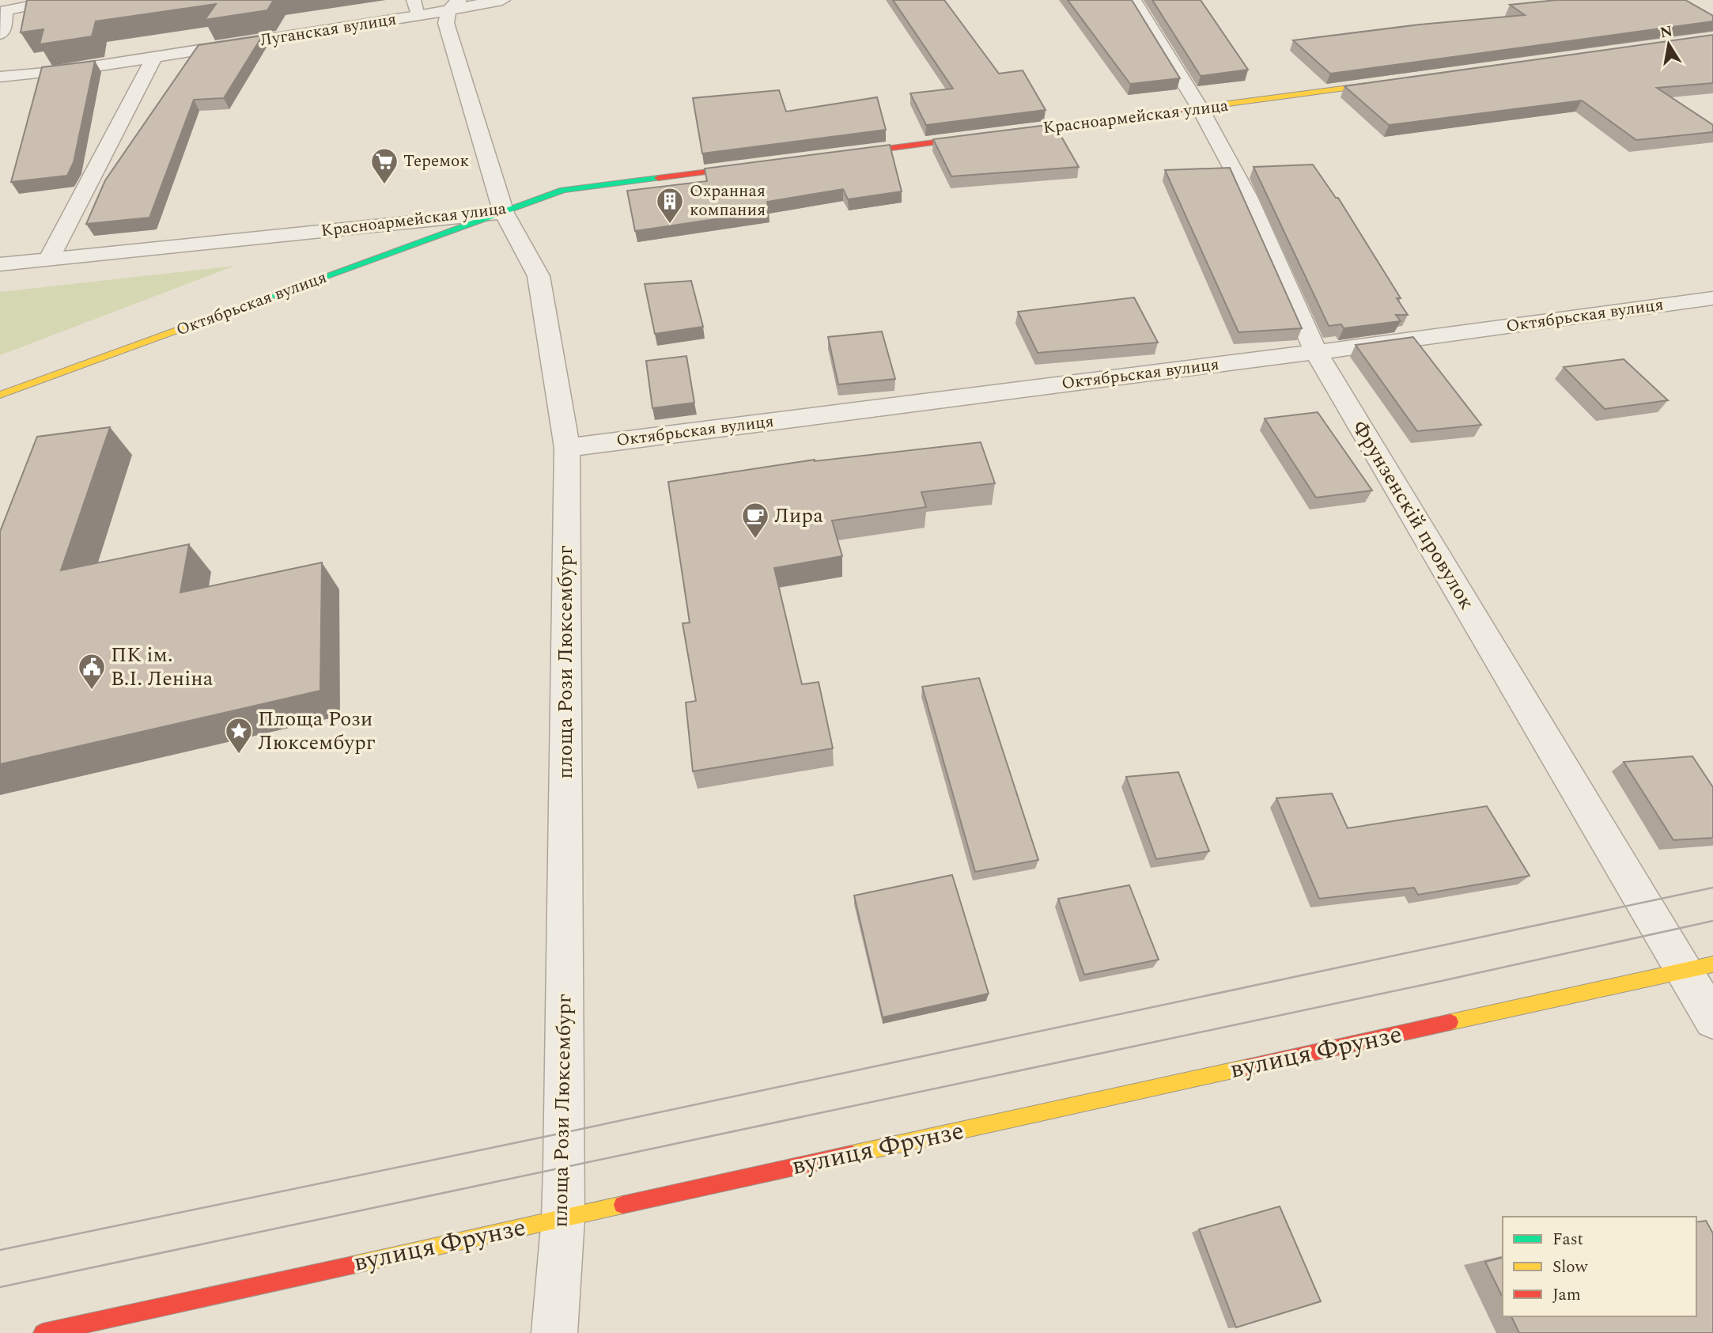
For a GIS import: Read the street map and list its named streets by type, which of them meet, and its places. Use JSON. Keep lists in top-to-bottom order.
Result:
{
  "streets": {
    "street": [
      "Луганская вулиця",
      "Красноармейская улица",
      "Октябрьская вулиця",
      "Фрунзенскій провулок",
      "площа Рози Люксембург",
      "вулиця Фрунзе"
    ]
  },
  "crossings": [
    ["Луганская вулиця", "площа Рози Люксембург"],
    ["Красноармейская улица", "Октябрьская вулиця"],
    ["Красноармейская улица", "Фрунзенскій провулок"],
    ["Красноармейская улица", "площа Рози Люксембург"],
    ["Октябрьская вулиця", "Фрунзенскій провулок"],
    ["Октябрьская вулиця", "площа Рози Люксембург"],
    ["Фрунзенскій провулок", "вулиця Фрунзе"],
    ["площа Рози Люксембург", "вулиця Фрунзе"]
  ],
  "places": {
    "supermarket": ["Теремок"],
    "building": ["Охранная компания"],
    "cafe": ["Лира"],
    "public building": ["ПК ім. В.І. Леніна"],
    "place": ["Площа Рози Люксембург"]
  },
  "legend": ["Fast", "Slow", "Jam"],
  "north": "top"
}
